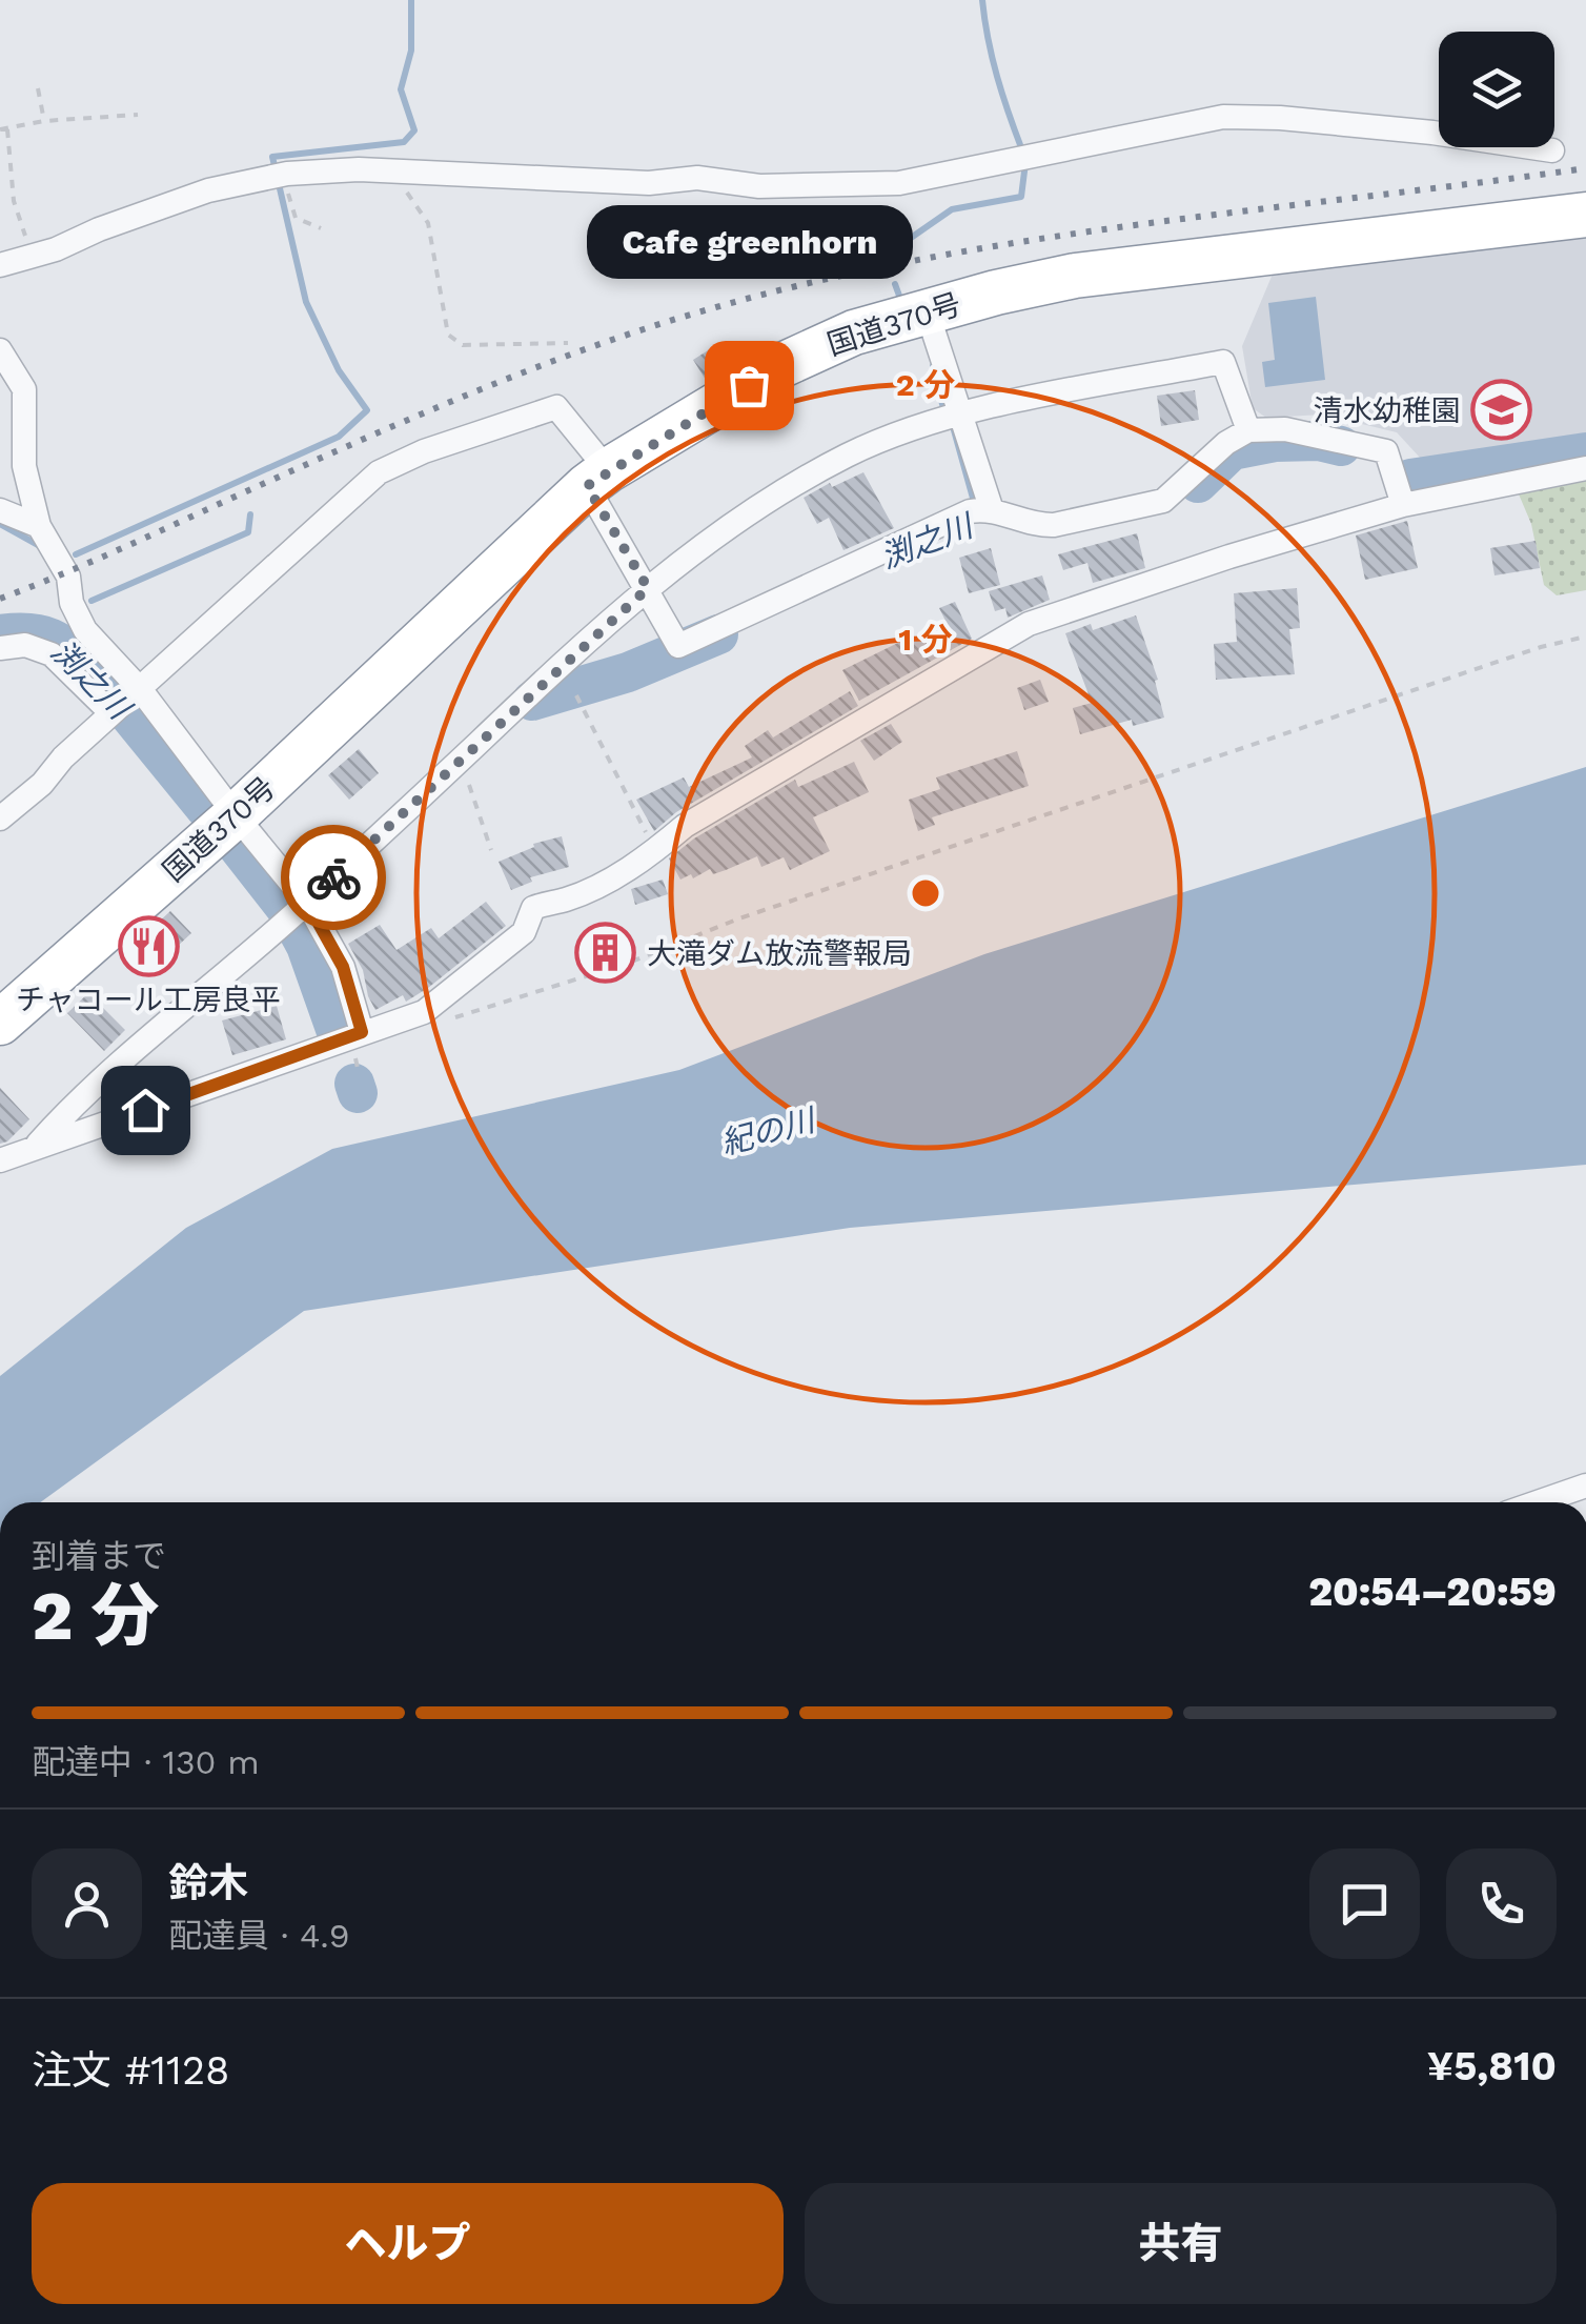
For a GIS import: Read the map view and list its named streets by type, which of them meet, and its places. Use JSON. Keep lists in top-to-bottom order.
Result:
{
  "streets": {
    "highway": ["国道370号"]
  },
  "water": ["渕之川", "紀の川"],
  "places": {
    "other": ["Cafe greenhorn"],
    "school or university": ["清水幼稚園"],
    "restaurant": ["チャコール工房良平"],
    "building": ["大滝ダム放流警報局"]
  },
  "page": {
    "bubble": "Cafe greenhorn",
    "heading": ["2 分", "到着まで", "20:54–20:59"],
    "panel": [
      "鈴木",
      "配達員 · 4.9",
      "注文 #1128",
      "¥5,810"
    ],
    "bar": "配達中 · 130 m",
    "buttons": ["ヘルプ", "共有"]
  },
  "rings": ["2 分", "1 分"]
}
